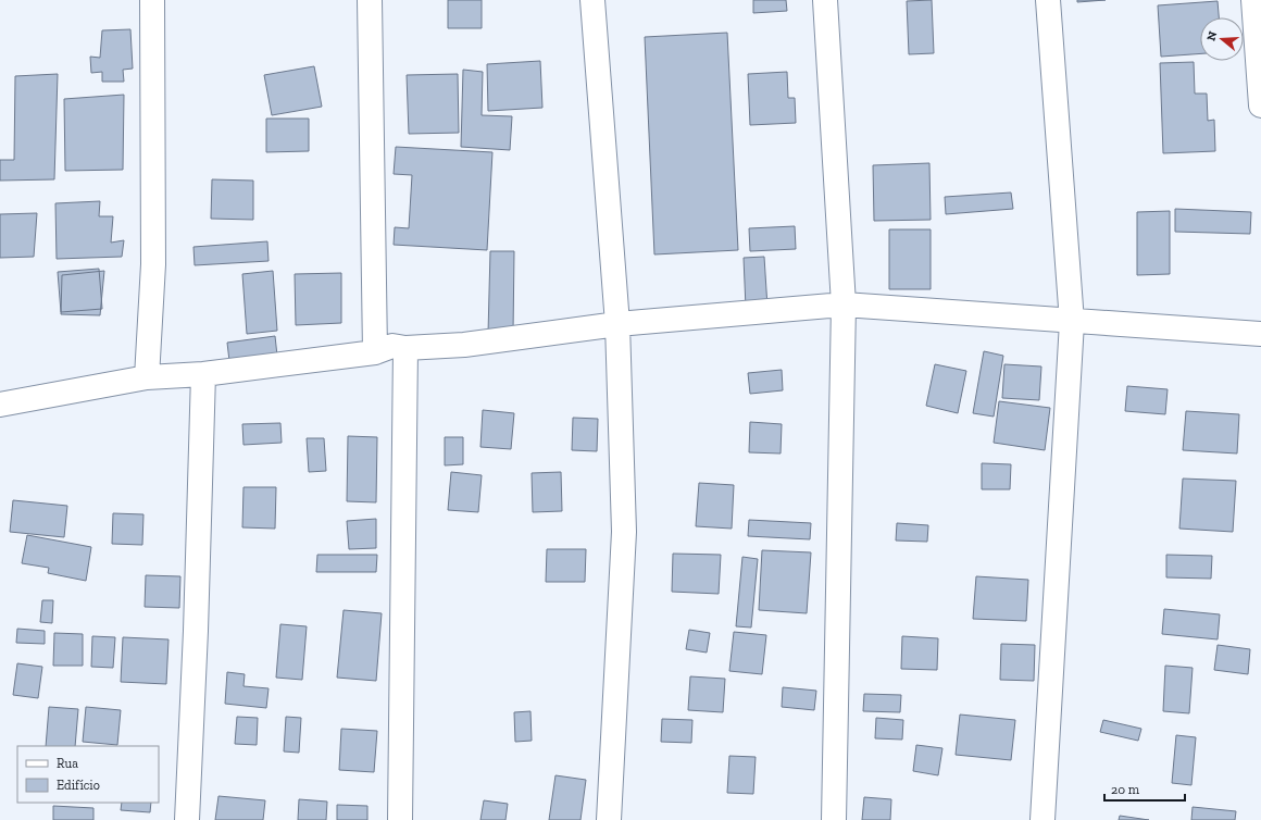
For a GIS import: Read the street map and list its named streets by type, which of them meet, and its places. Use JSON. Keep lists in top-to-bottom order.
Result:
{
  "legend": ["Rua", "Edifício"],
  "scale_bar": "20 m",
  "north": "left"
}
